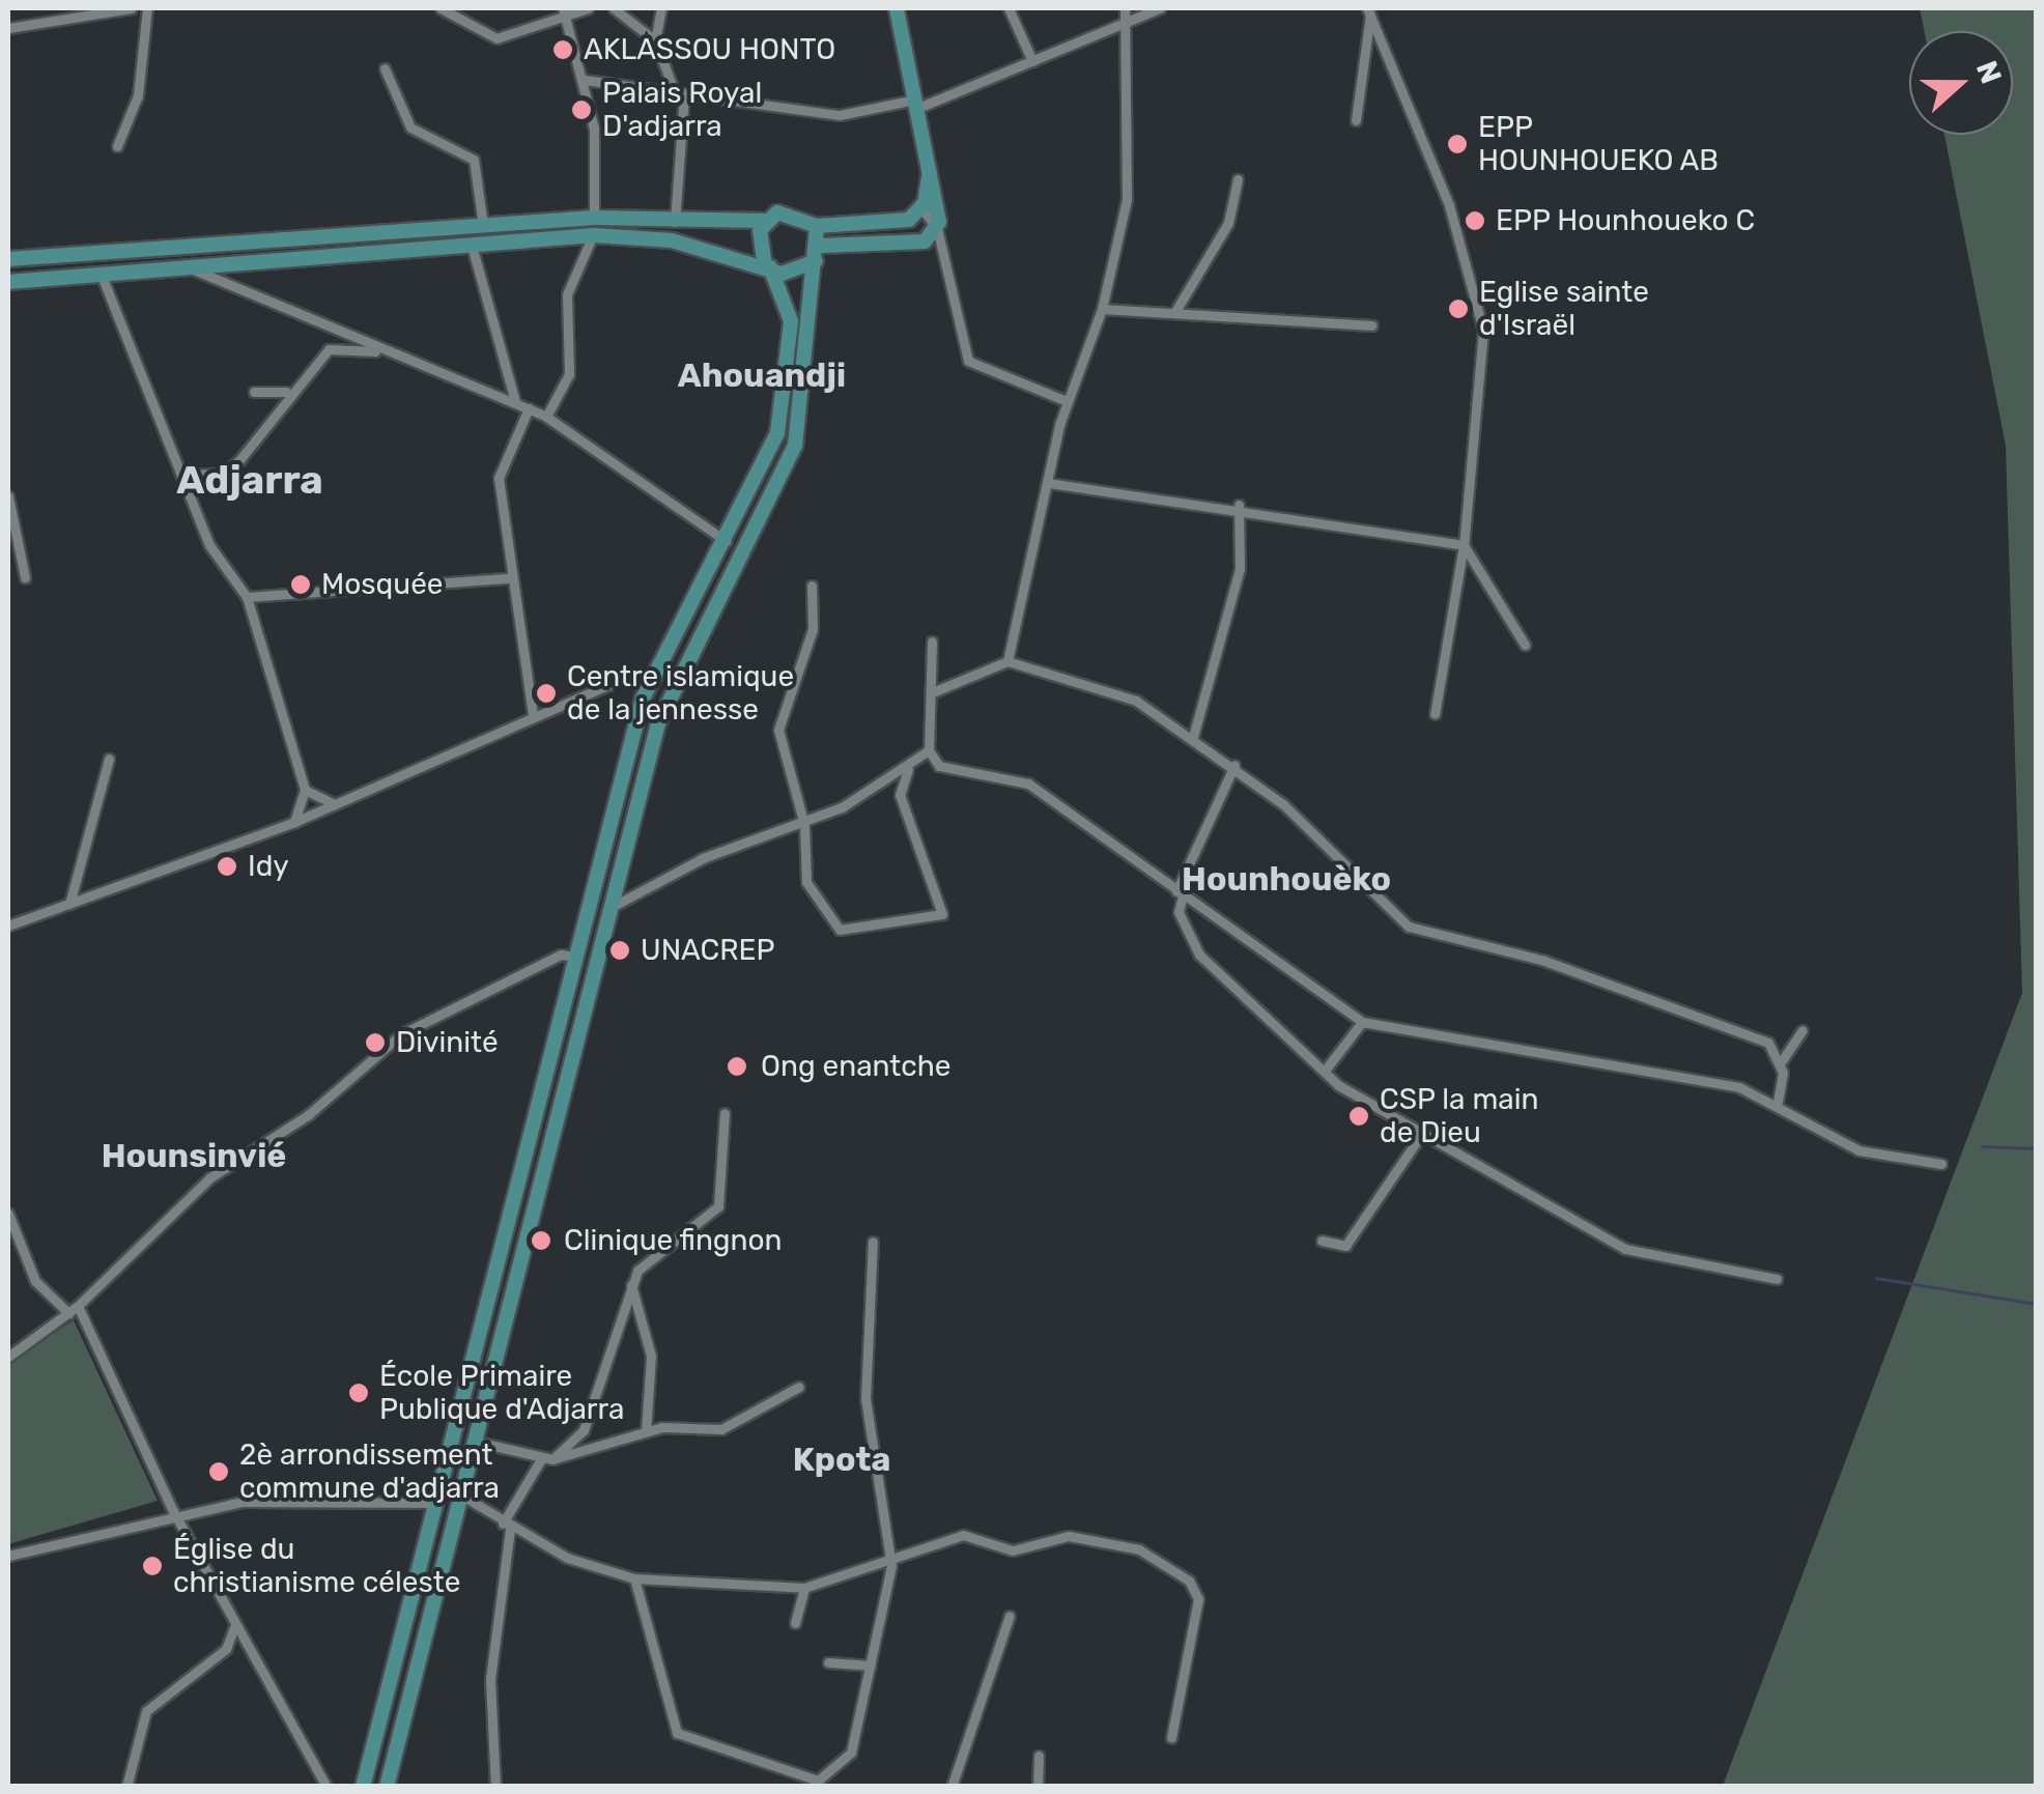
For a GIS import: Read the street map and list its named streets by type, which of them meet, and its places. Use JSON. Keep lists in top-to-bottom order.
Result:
{
  "districts": [
    "Ahouandji",
    "Adjarra",
    "Hounhouèko",
    "Hounsinvié",
    "Kpota"
  ],
  "places": [
    "AKLASSOU HONTO",
    "Palais Royal D'adjarra",
    "EPP HOUNHOUEKO AB",
    "EPP Hounhoueko C",
    "Eglise sainte d'Israël",
    "Mosquée",
    "Centre islamique de la jennesse",
    "Idy",
    "UNACREP",
    "Divinité",
    "Ong enantche",
    "CSP la main de Dieu",
    "Clinique fingnon",
    "École Primaire Publique d'Adjarra",
    "2è arrondissement commune d'adjarra",
    "Église du christianisme céleste"
  ],
  "north": "right"
}
